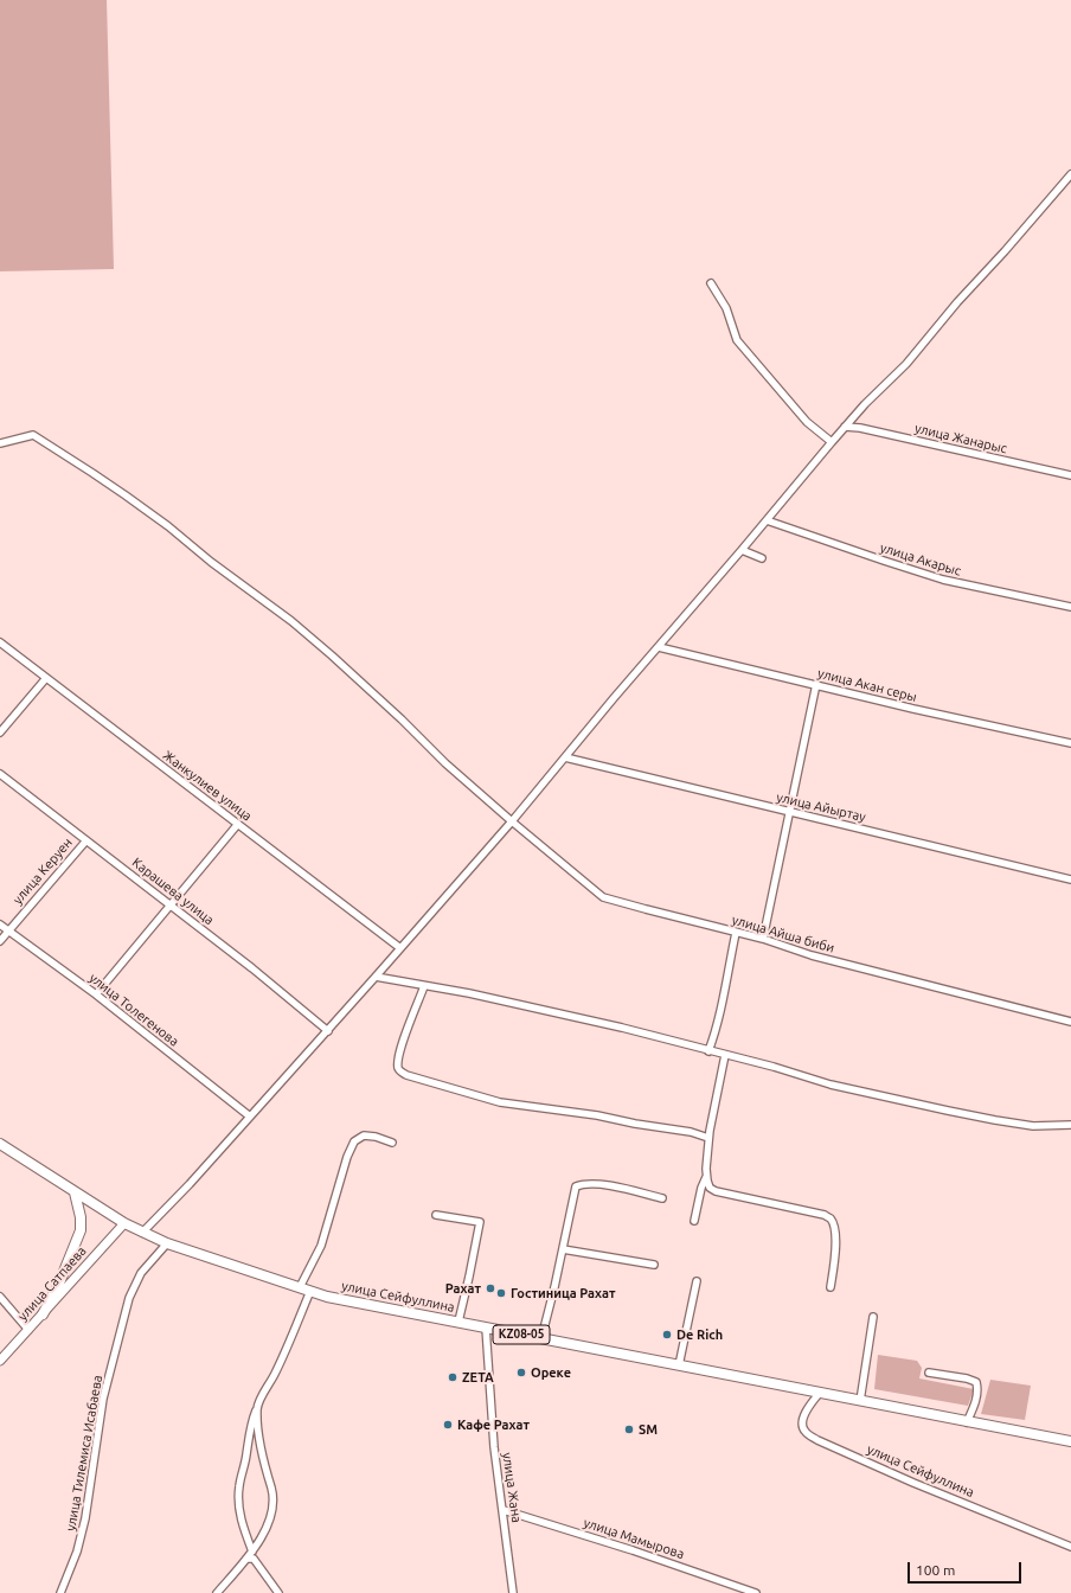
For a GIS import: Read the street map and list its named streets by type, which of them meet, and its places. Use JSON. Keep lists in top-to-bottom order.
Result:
{
  "streets": {
    "main road": ["улица Сейфуллина", "KZ08-05"],
    "street": [
      "улица Жанарыс",
      "улица Акарыс",
      "улица Акан серы",
      "Жанкулиев улица",
      "улица Айыртау",
      "улица Керуен",
      "Карашева улица",
      "улица Айша биби",
      "улица Толегенова",
      "улица Сатпаева",
      "улица Тилемиса Исабаева",
      "улица Жана",
      "улица Мамырова"
    ]
  },
  "crossings": [
    ["улица Керуен", "Карашева улица"],
    ["улица Керуен", "улица Толегенова"],
    ["улица Сатпаева", "улица Сейфуллина"],
    ["улица Сейфуллина", "улица Тилемиса Исабаева"],
    ["улица Сейфуллина", "улица Жана"],
    ["улица Жана", "улица Мамырова"]
  ],
  "places": [
    "Рахат",
    "Гостиница Рахат",
    "De Rich",
    "Ореке",
    "ZETA",
    "Кафе Рахат",
    "SM"
  ],
  "scale_bar": "100 m"
}
